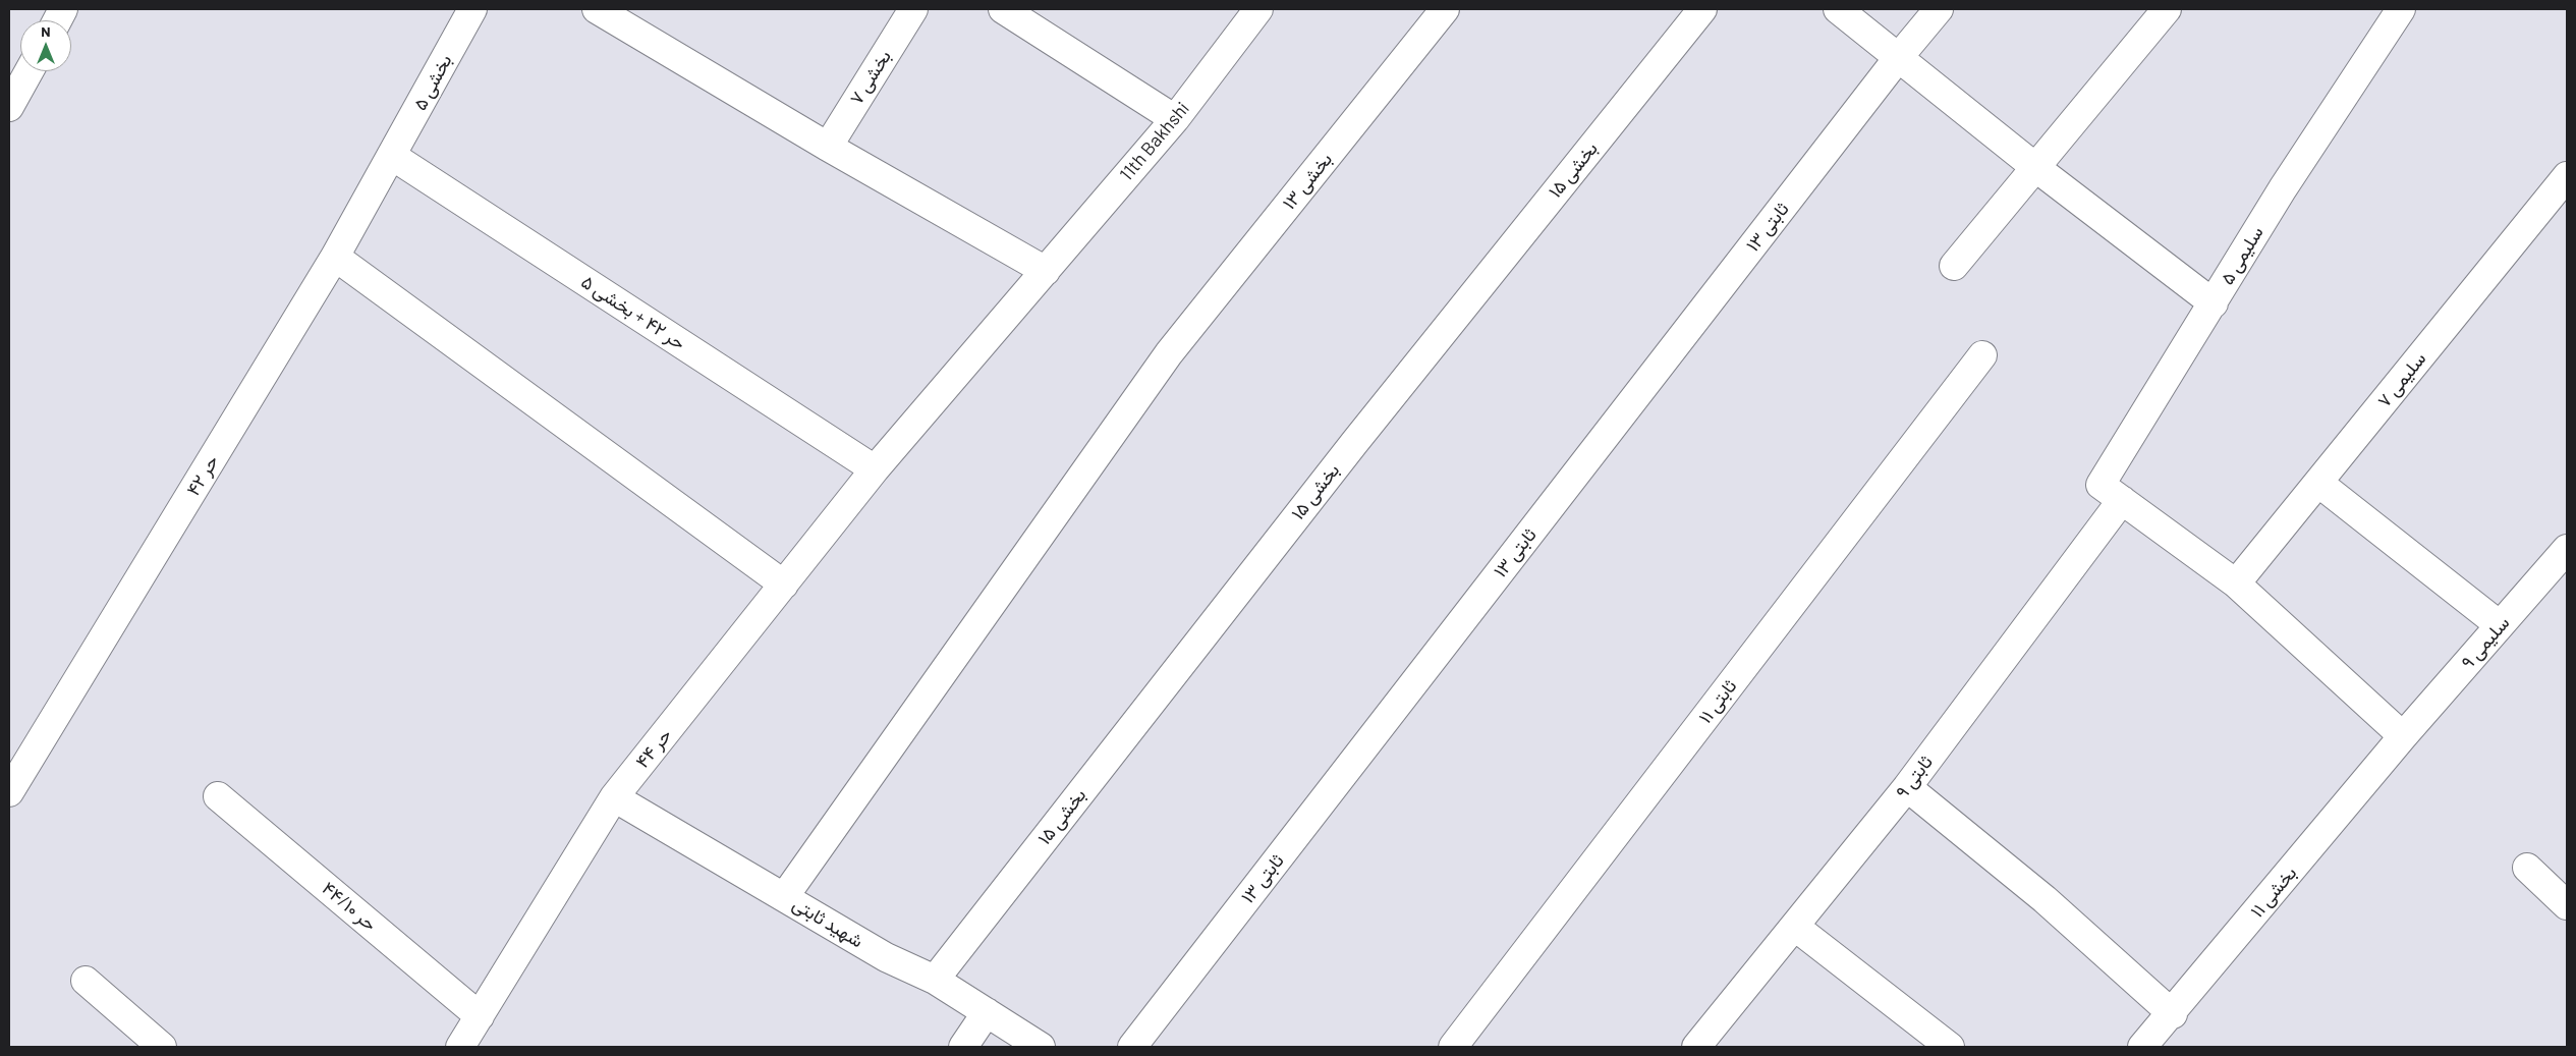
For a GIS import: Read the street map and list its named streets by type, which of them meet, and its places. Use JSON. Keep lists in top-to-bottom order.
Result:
{
  "streets": {
    "street": [
      "بخشی ۷",
      "بخشی ۵",
      "11th Bakhshi",
      "بخشی ۱۵",
      "بخشی ۱۳",
      "ثابتی ۱۳",
      "سلیمی ۵",
      "حر ۴۲ + بخشی ۵",
      "سلیمی ۷",
      "حر ۴۲",
      "سلیمی ۹",
      "ثابتی ۱۱",
      "حر ۴۴",
      "ثابتی ۹",
      "بخشی ۱۱",
      "حر ۴۴/۱۰",
      "شهید ثابتی"
    ]
  },
  "crossings": [
    ["بخشی ۵", "حر ۴۲ + بخشی ۵"],
    ["بخشی ۵", "حر ۴۲"],
    ["11th Bakhshi", "حر ۴۲ + بخشی ۵"],
    ["11th Bakhshi", "حر ۴۴"],
    ["بخشی ۱۵", "شهید ثابتی"],
    ["بخشی ۱۳", "شهید ثابتی"],
    ["سلیمی ۵", "ثابتی ۹"],
    ["حر ۴۲ + بخشی ۵", "حر ۴۲"],
    ["حر ۴۲ + بخشی ۵", "حر ۴۴"],
    ["سلیمی ۹", "بخشی ۱۱"],
    ["حر ۴۴", "حر ۴۴/۱۰"],
    ["حر ۴۴", "شهید ثابتی"]
  ],
  "north": "top"
}
